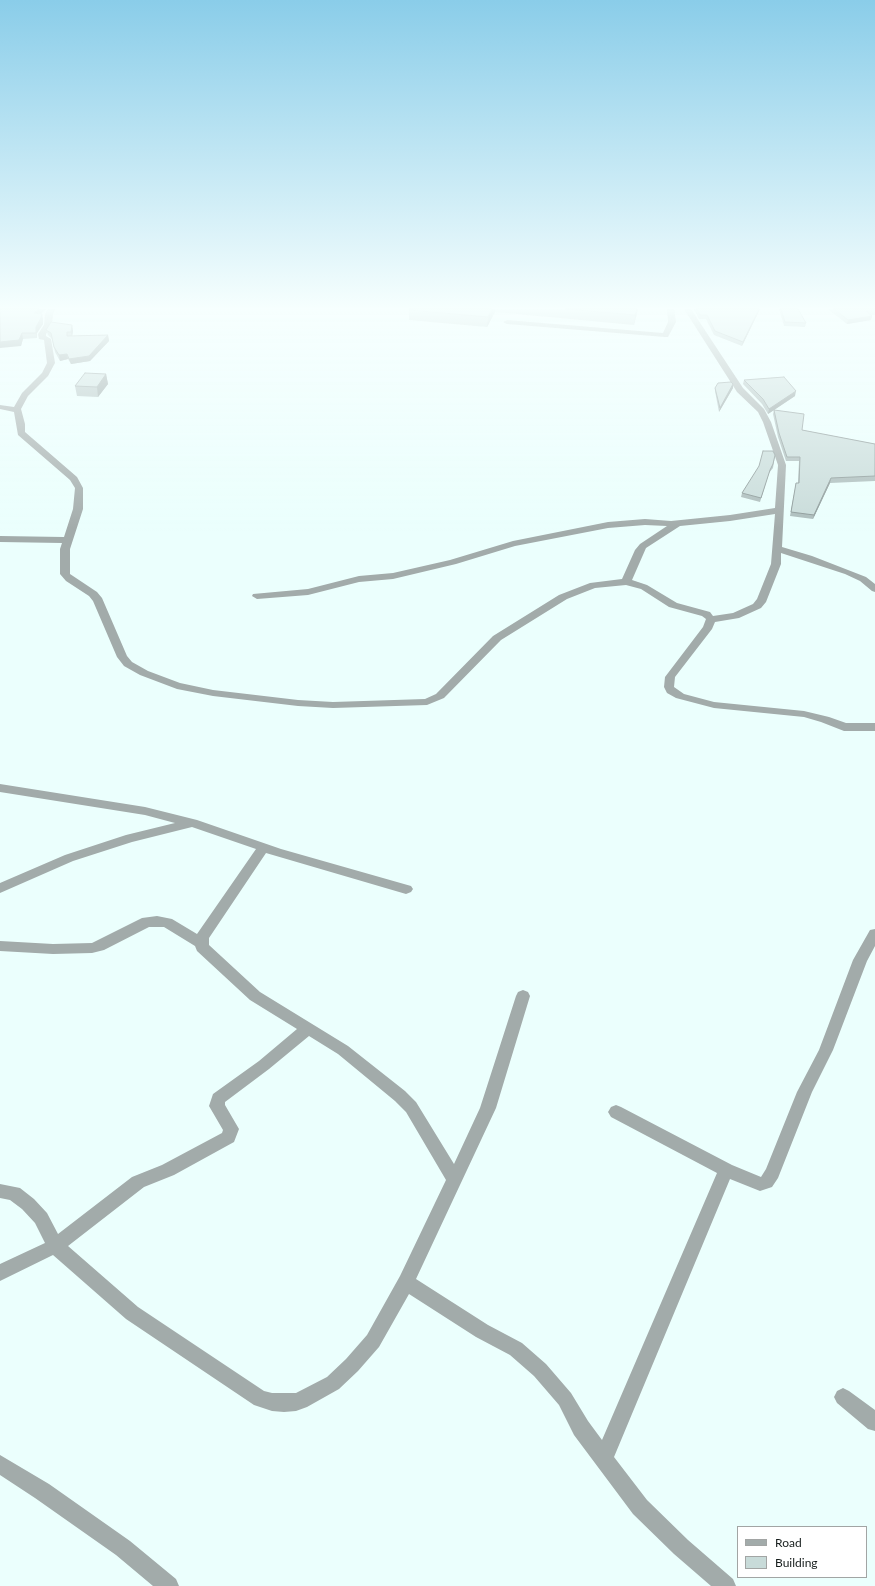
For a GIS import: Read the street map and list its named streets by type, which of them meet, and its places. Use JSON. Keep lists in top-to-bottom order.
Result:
{
  "legend": ["Road", "Building"]
}
